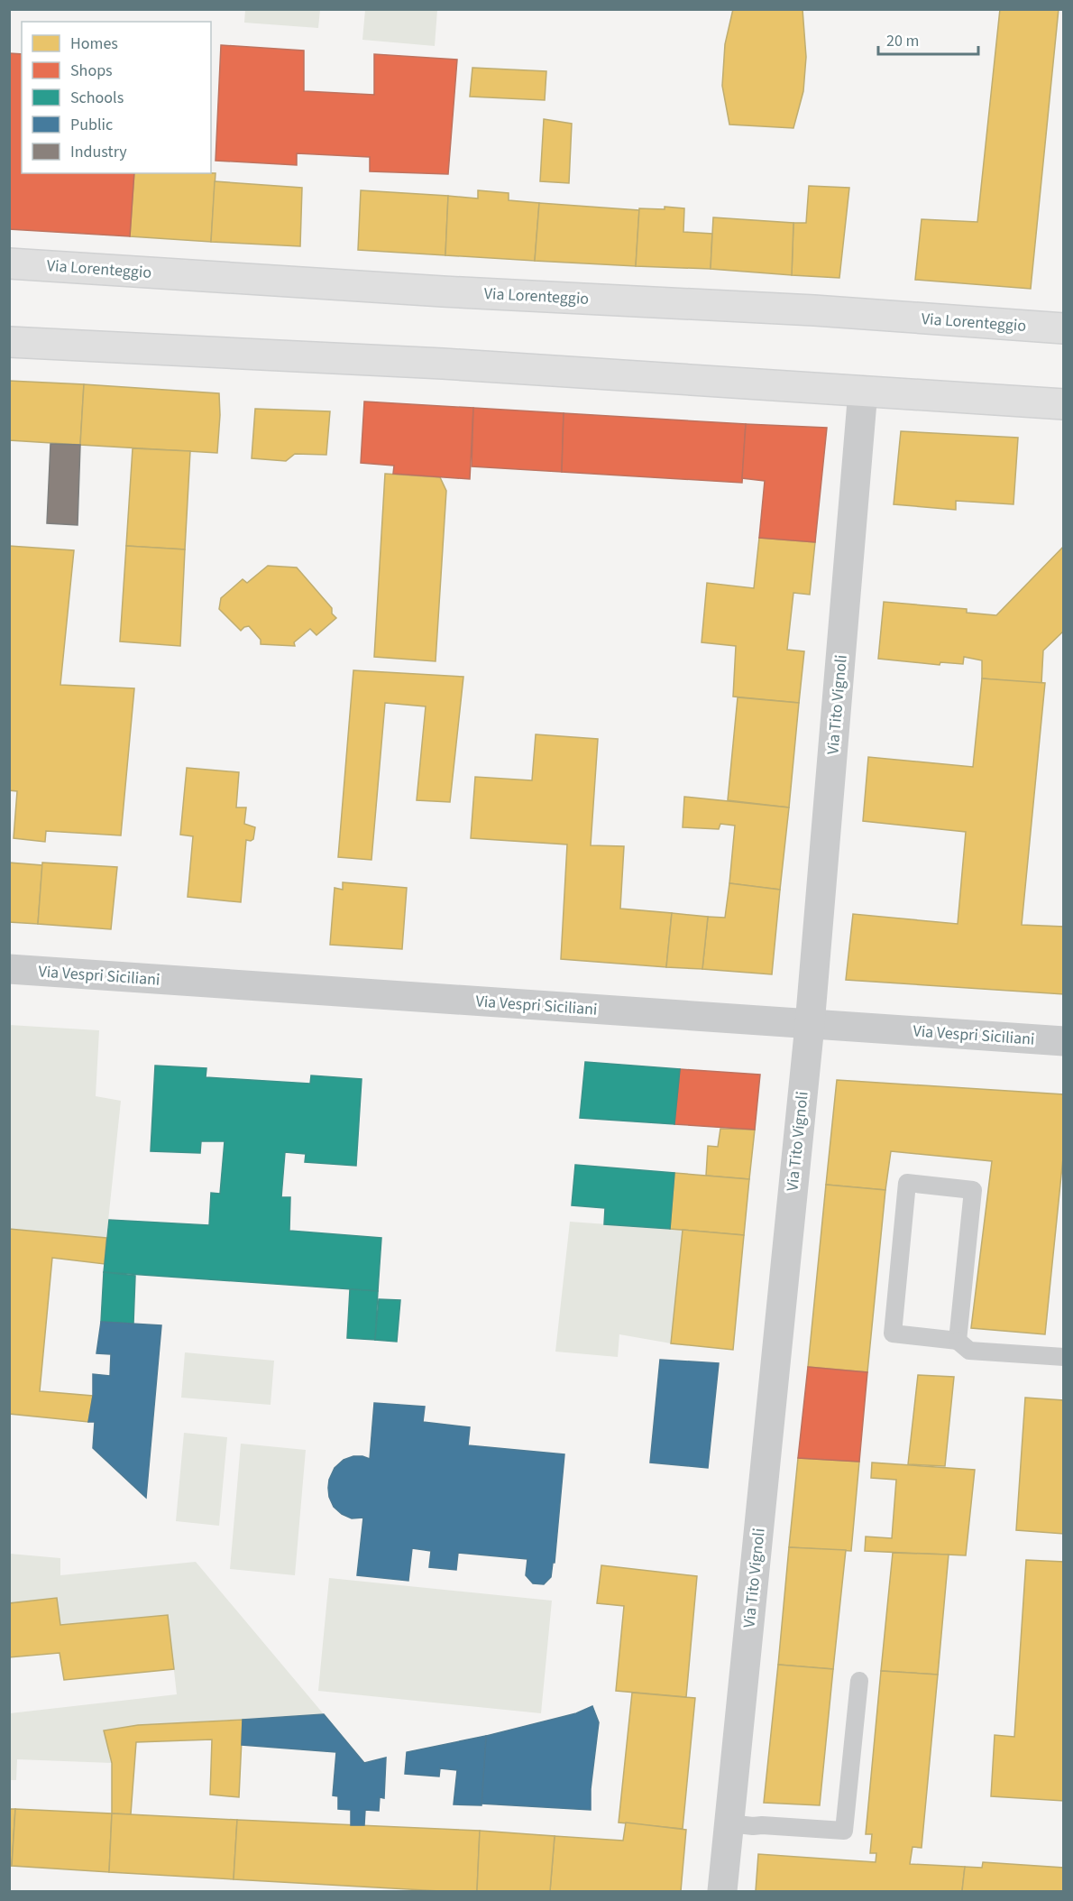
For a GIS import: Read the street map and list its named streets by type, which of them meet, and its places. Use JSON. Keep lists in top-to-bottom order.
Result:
{
  "streets": {
    "main road": ["Via Lorenteggio"],
    "street": ["Via Tito Vignoli", "Via Vespri Siciliani"]
  },
  "crossings": [
    ["Via Tito Vignoli", "Via Vespri Siciliani"]
  ],
  "legend": [
    "Homes",
    "Shops",
    "Schools",
    "Public",
    "Industry"
  ],
  "scale_bar": "20 m"
}
